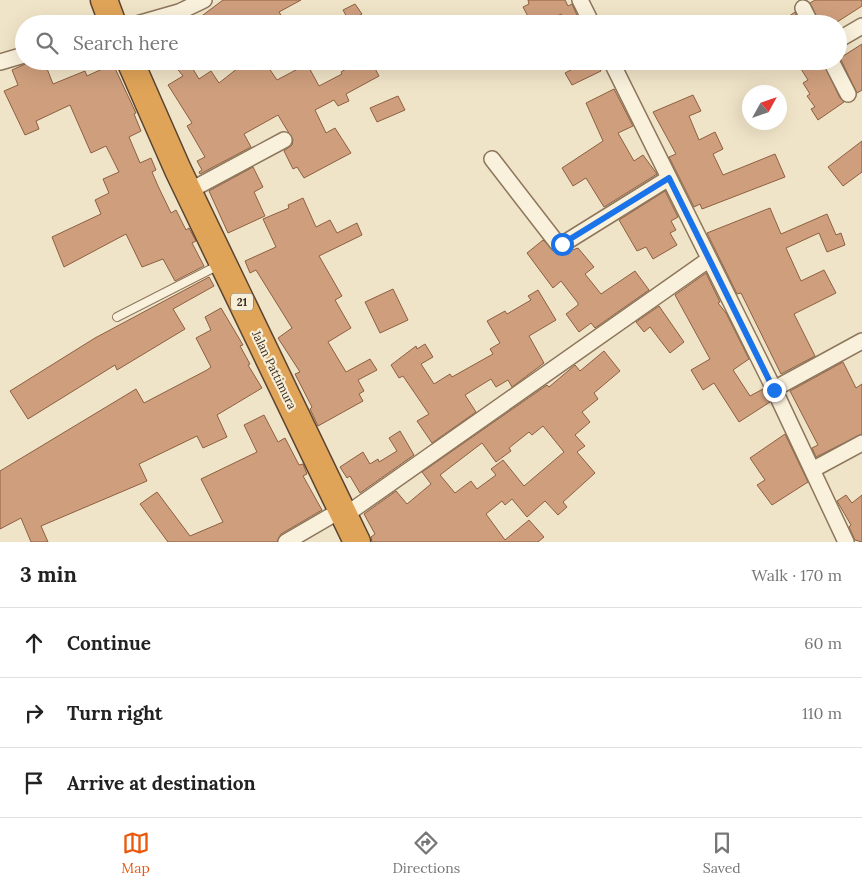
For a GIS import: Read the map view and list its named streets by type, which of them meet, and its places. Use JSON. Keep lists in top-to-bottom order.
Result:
{
  "streets": {
    "highway": ["21", "Jalan Pattimura"]
  },
  "north": "top right",
  "page": {
    "search": "Search here",
    "heading": ["3 min", "Walk · 170 m"],
    "list": [
      ["Continue", "60 m"],
      ["Turn right", "110 m"],
      "Arrive at destination"
    ],
    "nav": ["Map", "Directions", "Saved"]
  }
}
